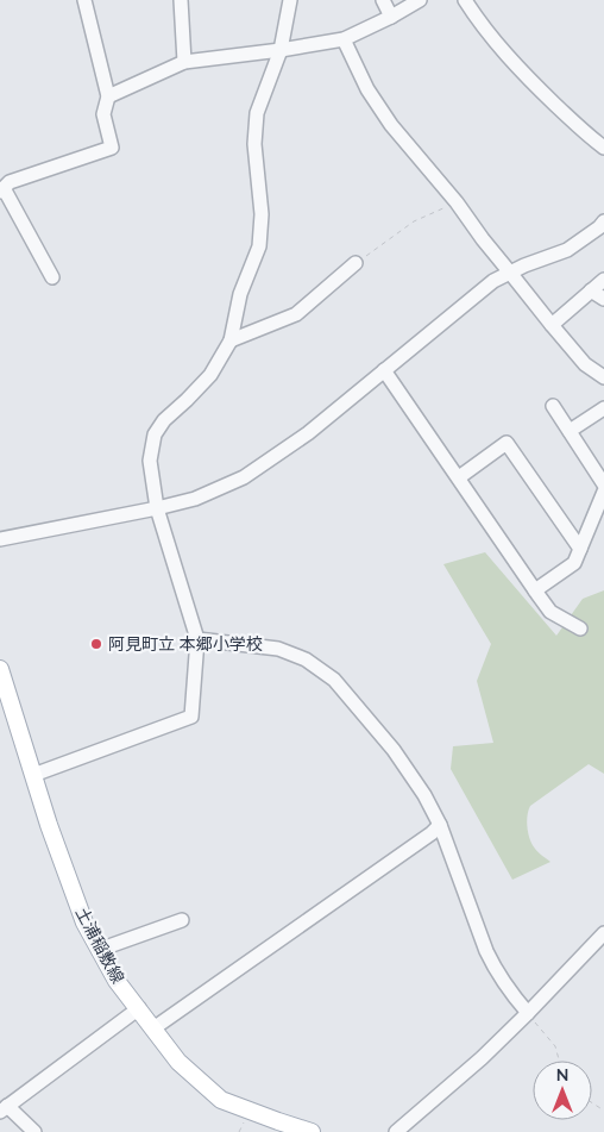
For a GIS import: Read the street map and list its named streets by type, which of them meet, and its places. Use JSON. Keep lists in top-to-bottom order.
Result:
{
  "streets": {
    "main road": ["土浦稲敷線"]
  },
  "places": ["阿見町立 本郷小学校"],
  "north": "top"
}
